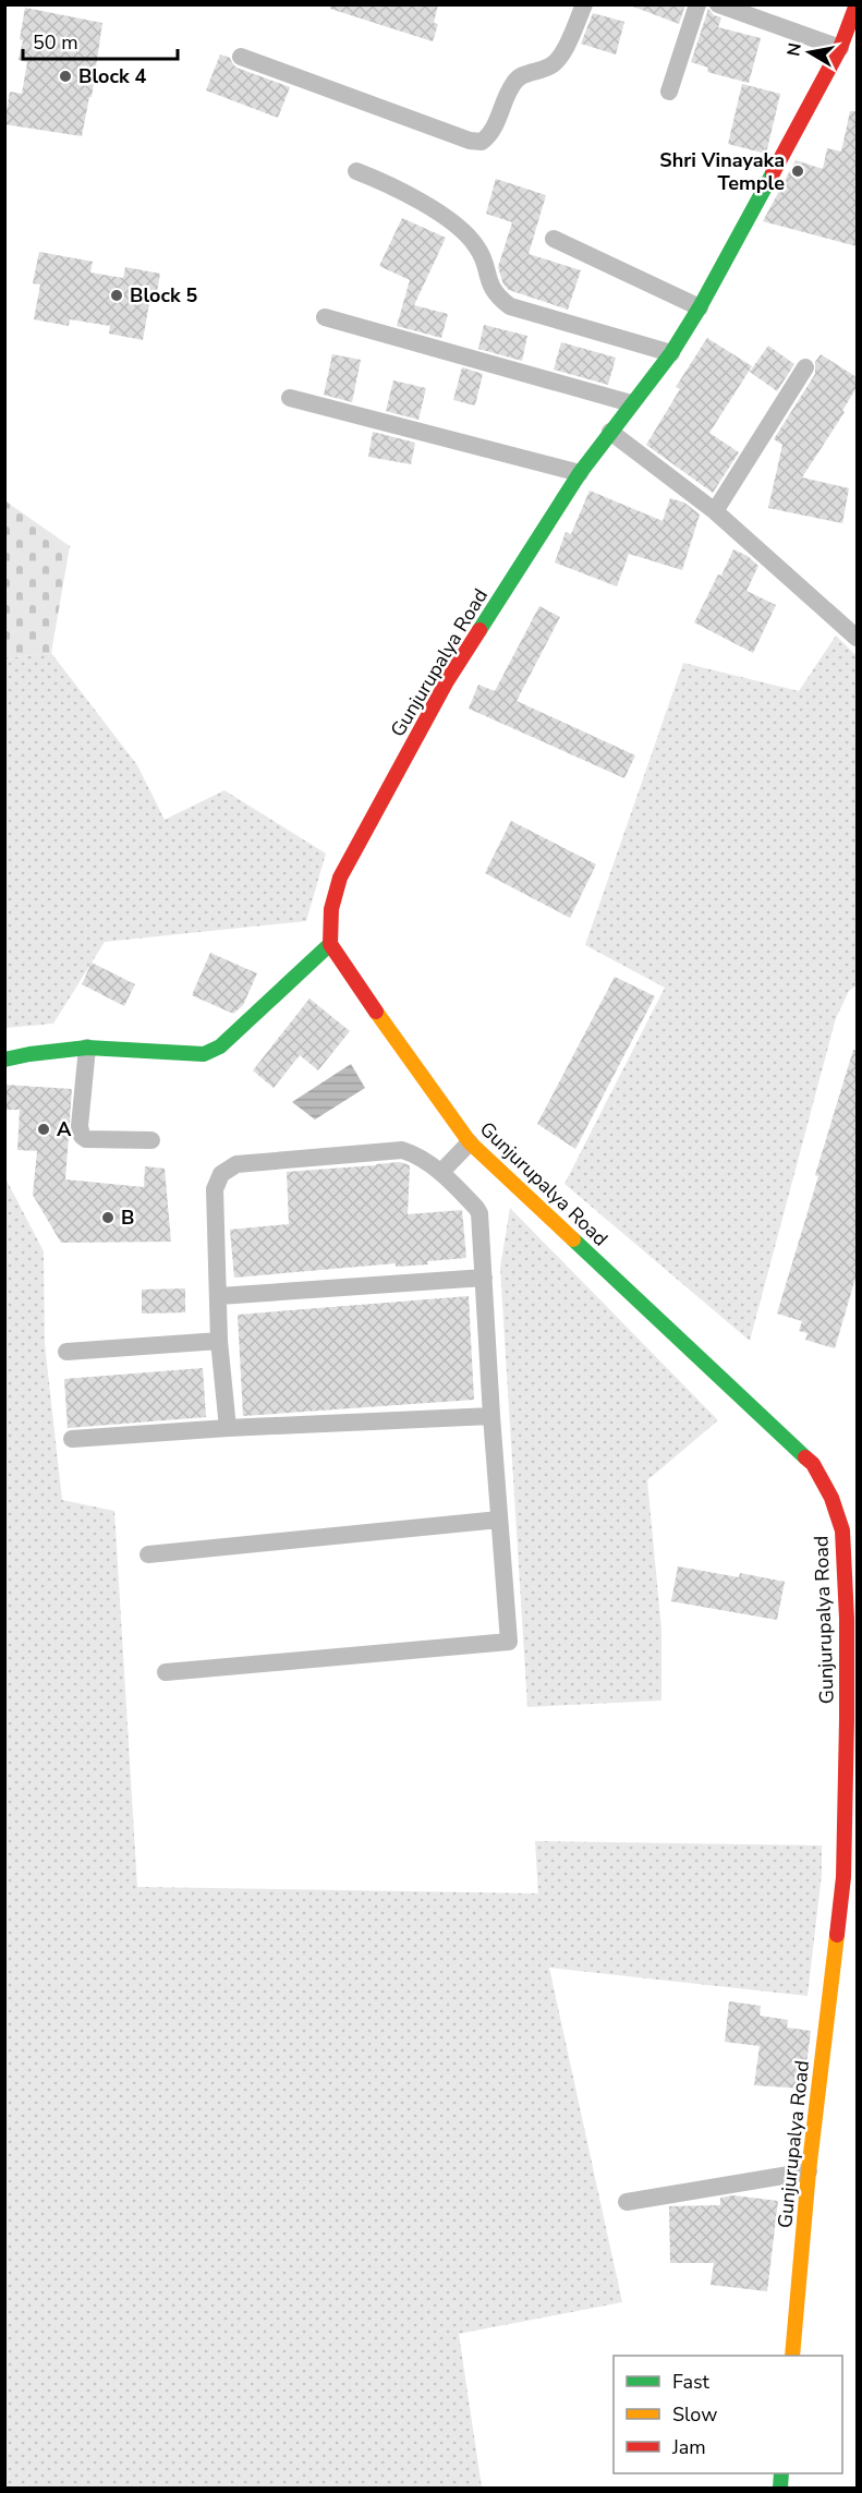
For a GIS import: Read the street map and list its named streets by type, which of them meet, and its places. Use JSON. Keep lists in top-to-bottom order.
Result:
{
  "streets": {
    "street": ["Gunjurupalya Road"]
  },
  "places": [
    "Block 4",
    "Shri Vinayaka Temple",
    "Block 5",
    "A",
    "B"
  ],
  "legend": ["Fast", "Slow", "Jam"],
  "scale_bar": "50 m",
  "north": "left"
}
